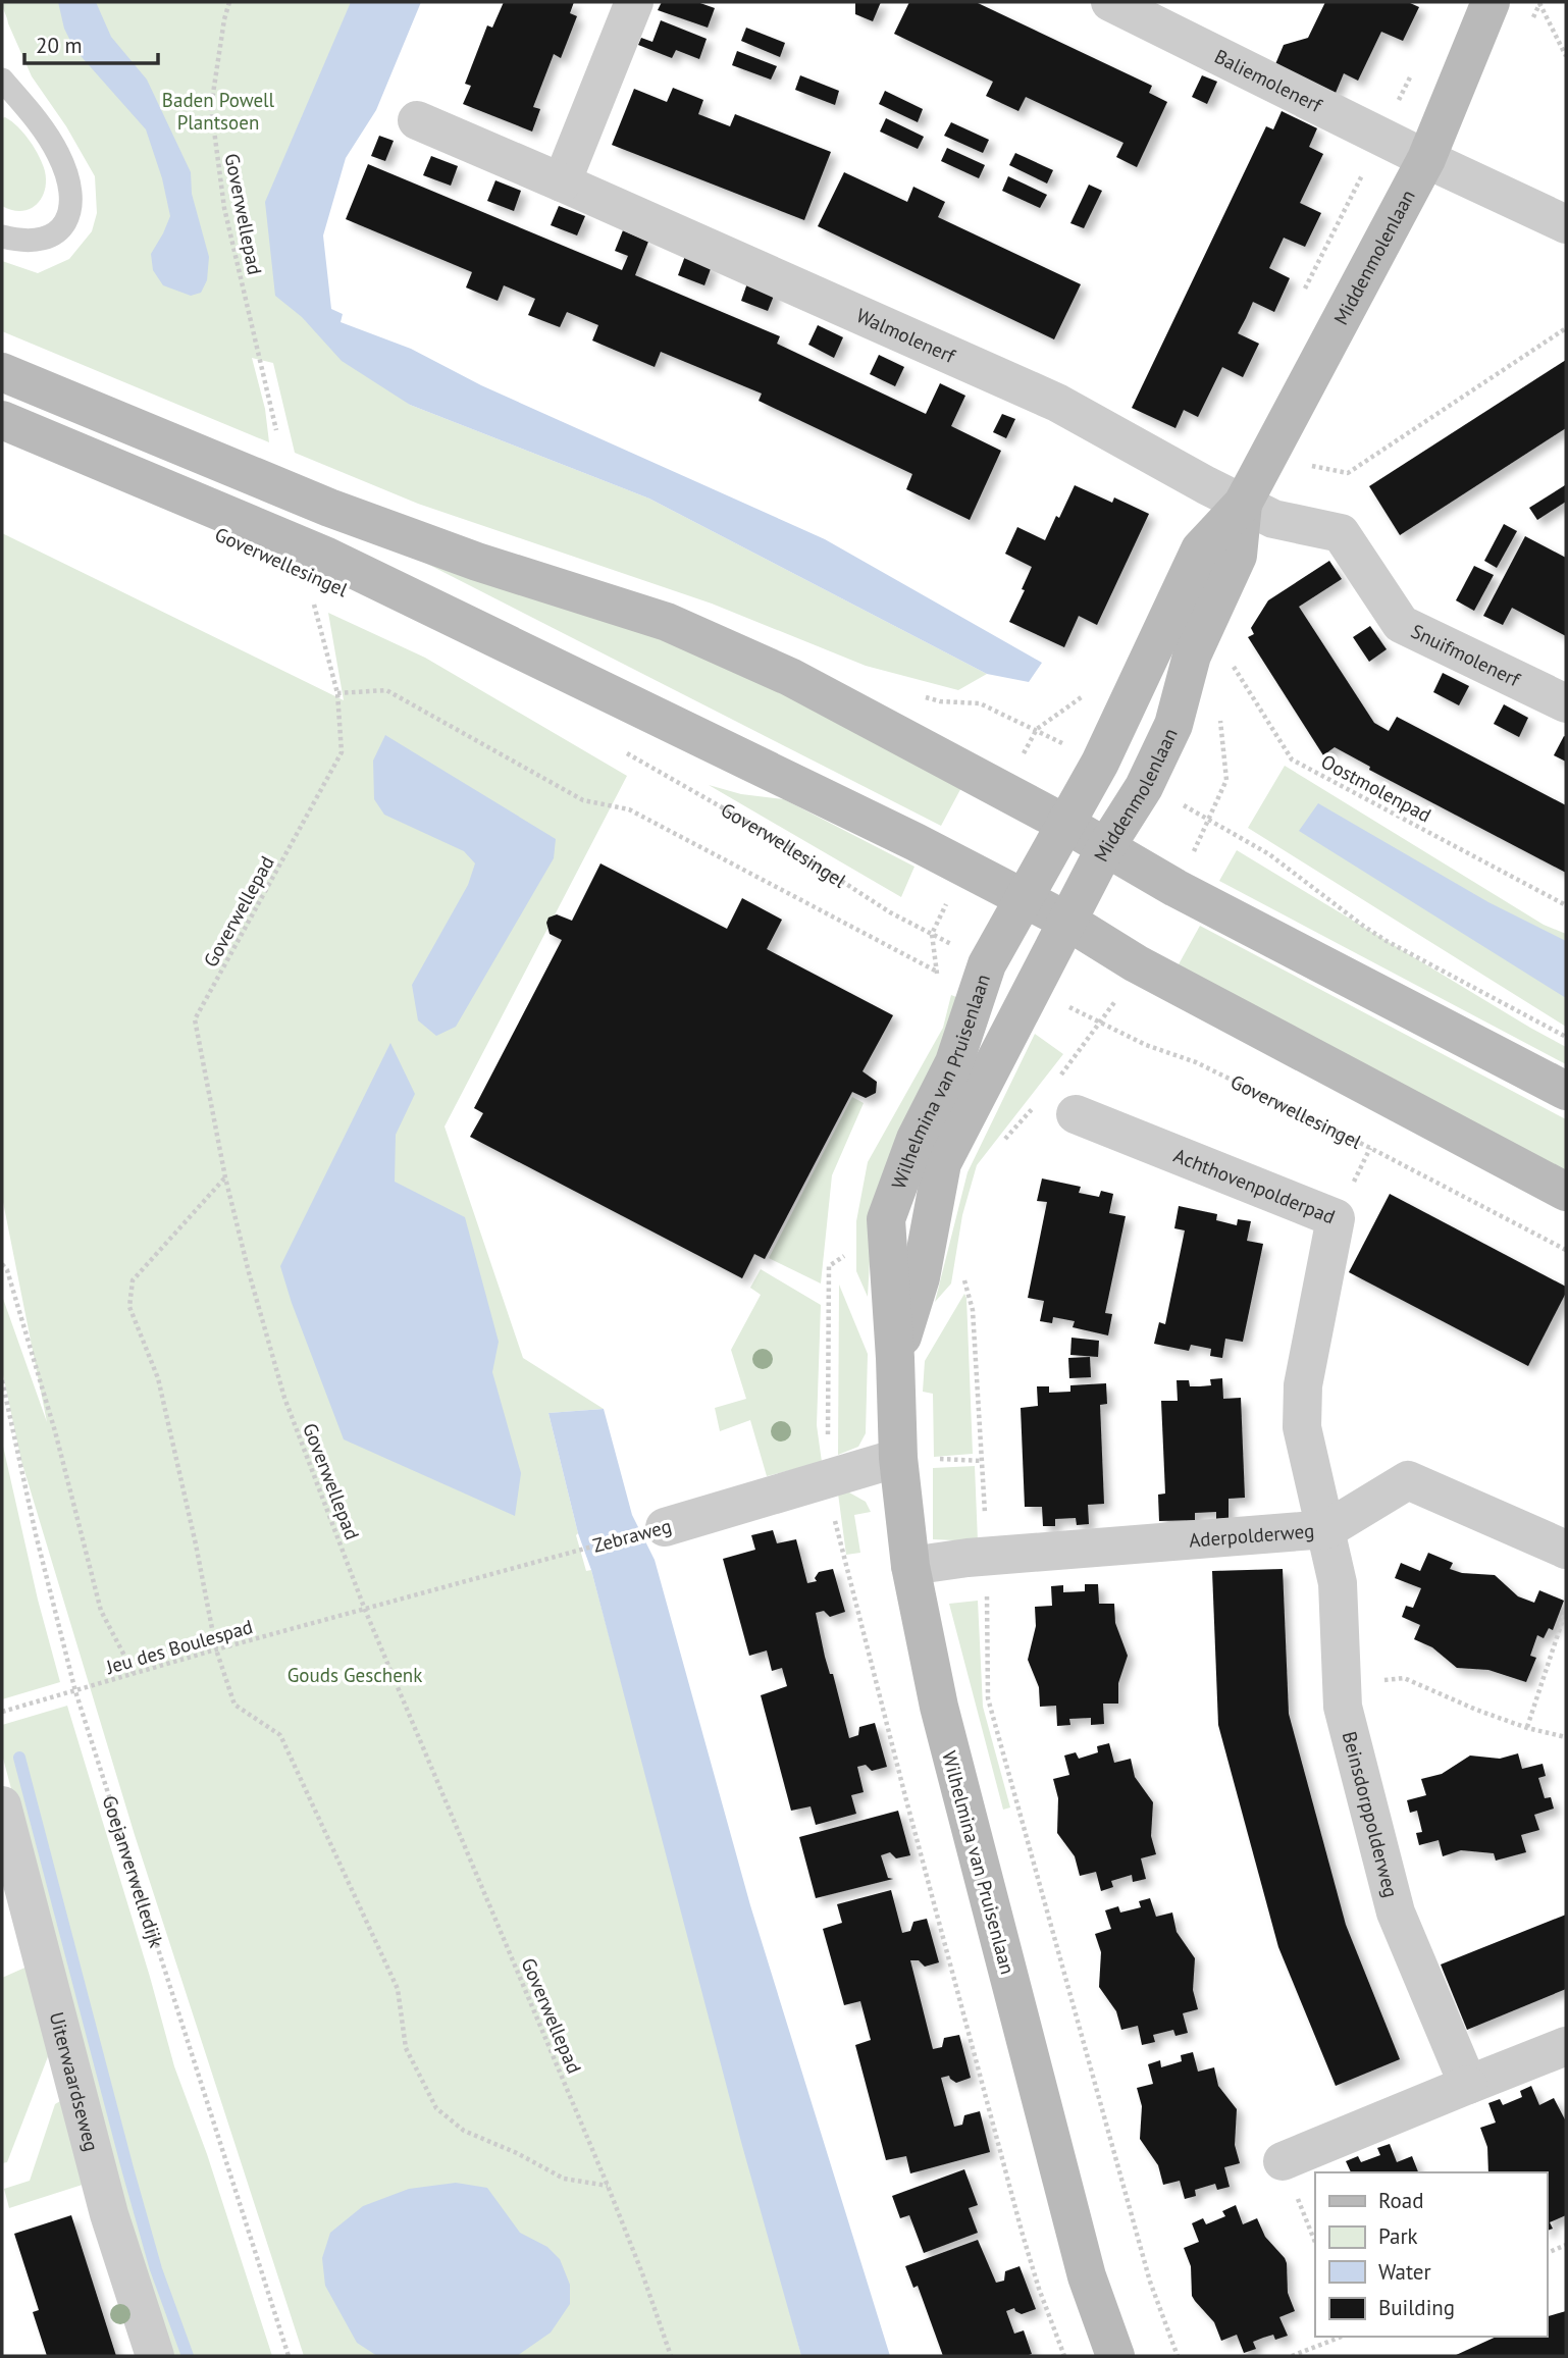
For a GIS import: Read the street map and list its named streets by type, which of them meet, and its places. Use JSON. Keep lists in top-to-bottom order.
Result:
{
  "streets": {
    "street": [
      "Baliemolenerf",
      "Middenmolenlaan",
      "Walmolenerf",
      "Goverwellesingel",
      "Snuifmolenerf",
      "Wilhelmina van Pruisenlaan",
      "Achthovenpolderpad",
      "Zebraweg",
      "Aderpolderweg",
      "Beinsdorppolderweg",
      "Uiterwaardseweg"
    ],
    "path": [
      "Goverwellepad",
      "Oostmolenpad",
      "Jeu des Boulespad",
      "Goejanverwelledijk"
    ]
  },
  "crossings": [
    ["Baliemolenerf", "Middenmolenlaan"],
    ["Goverwellepad", "Zebraweg"],
    ["Goverwellepad", "Jeu des Boulespad"],
    ["Middenmolenlaan", "Walmolenerf"],
    ["Middenmolenlaan", "Goverwellesingel"],
    ["Middenmolenlaan", "Snuifmolenerf"],
    ["Middenmolenlaan", "Wilhelmina van Pruisenlaan"],
    ["Walmolenerf", "Snuifmolenerf"],
    ["Goverwellesingel", "Wilhelmina van Pruisenlaan"],
    ["Wilhelmina van Pruisenlaan", "Zebraweg"],
    ["Wilhelmina van Pruisenlaan", "Aderpolderweg"],
    ["Achthovenpolderpad", "Aderpolderweg"],
    ["Achthovenpolderpad", "Beinsdorppolderweg"],
    ["Zebraweg", "Jeu des Boulespad"],
    ["Aderpolderweg", "Beinsdorppolderweg"],
    ["Jeu des Boulespad", "Goejanverwelledijk"]
  ],
  "parks": ["Baden Powell Plantsoen", "Gouds Geschenk"],
  "legend": [
    "Road",
    "Park",
    "Water",
    "Building"
  ],
  "scale_bar": "20 m"
}
